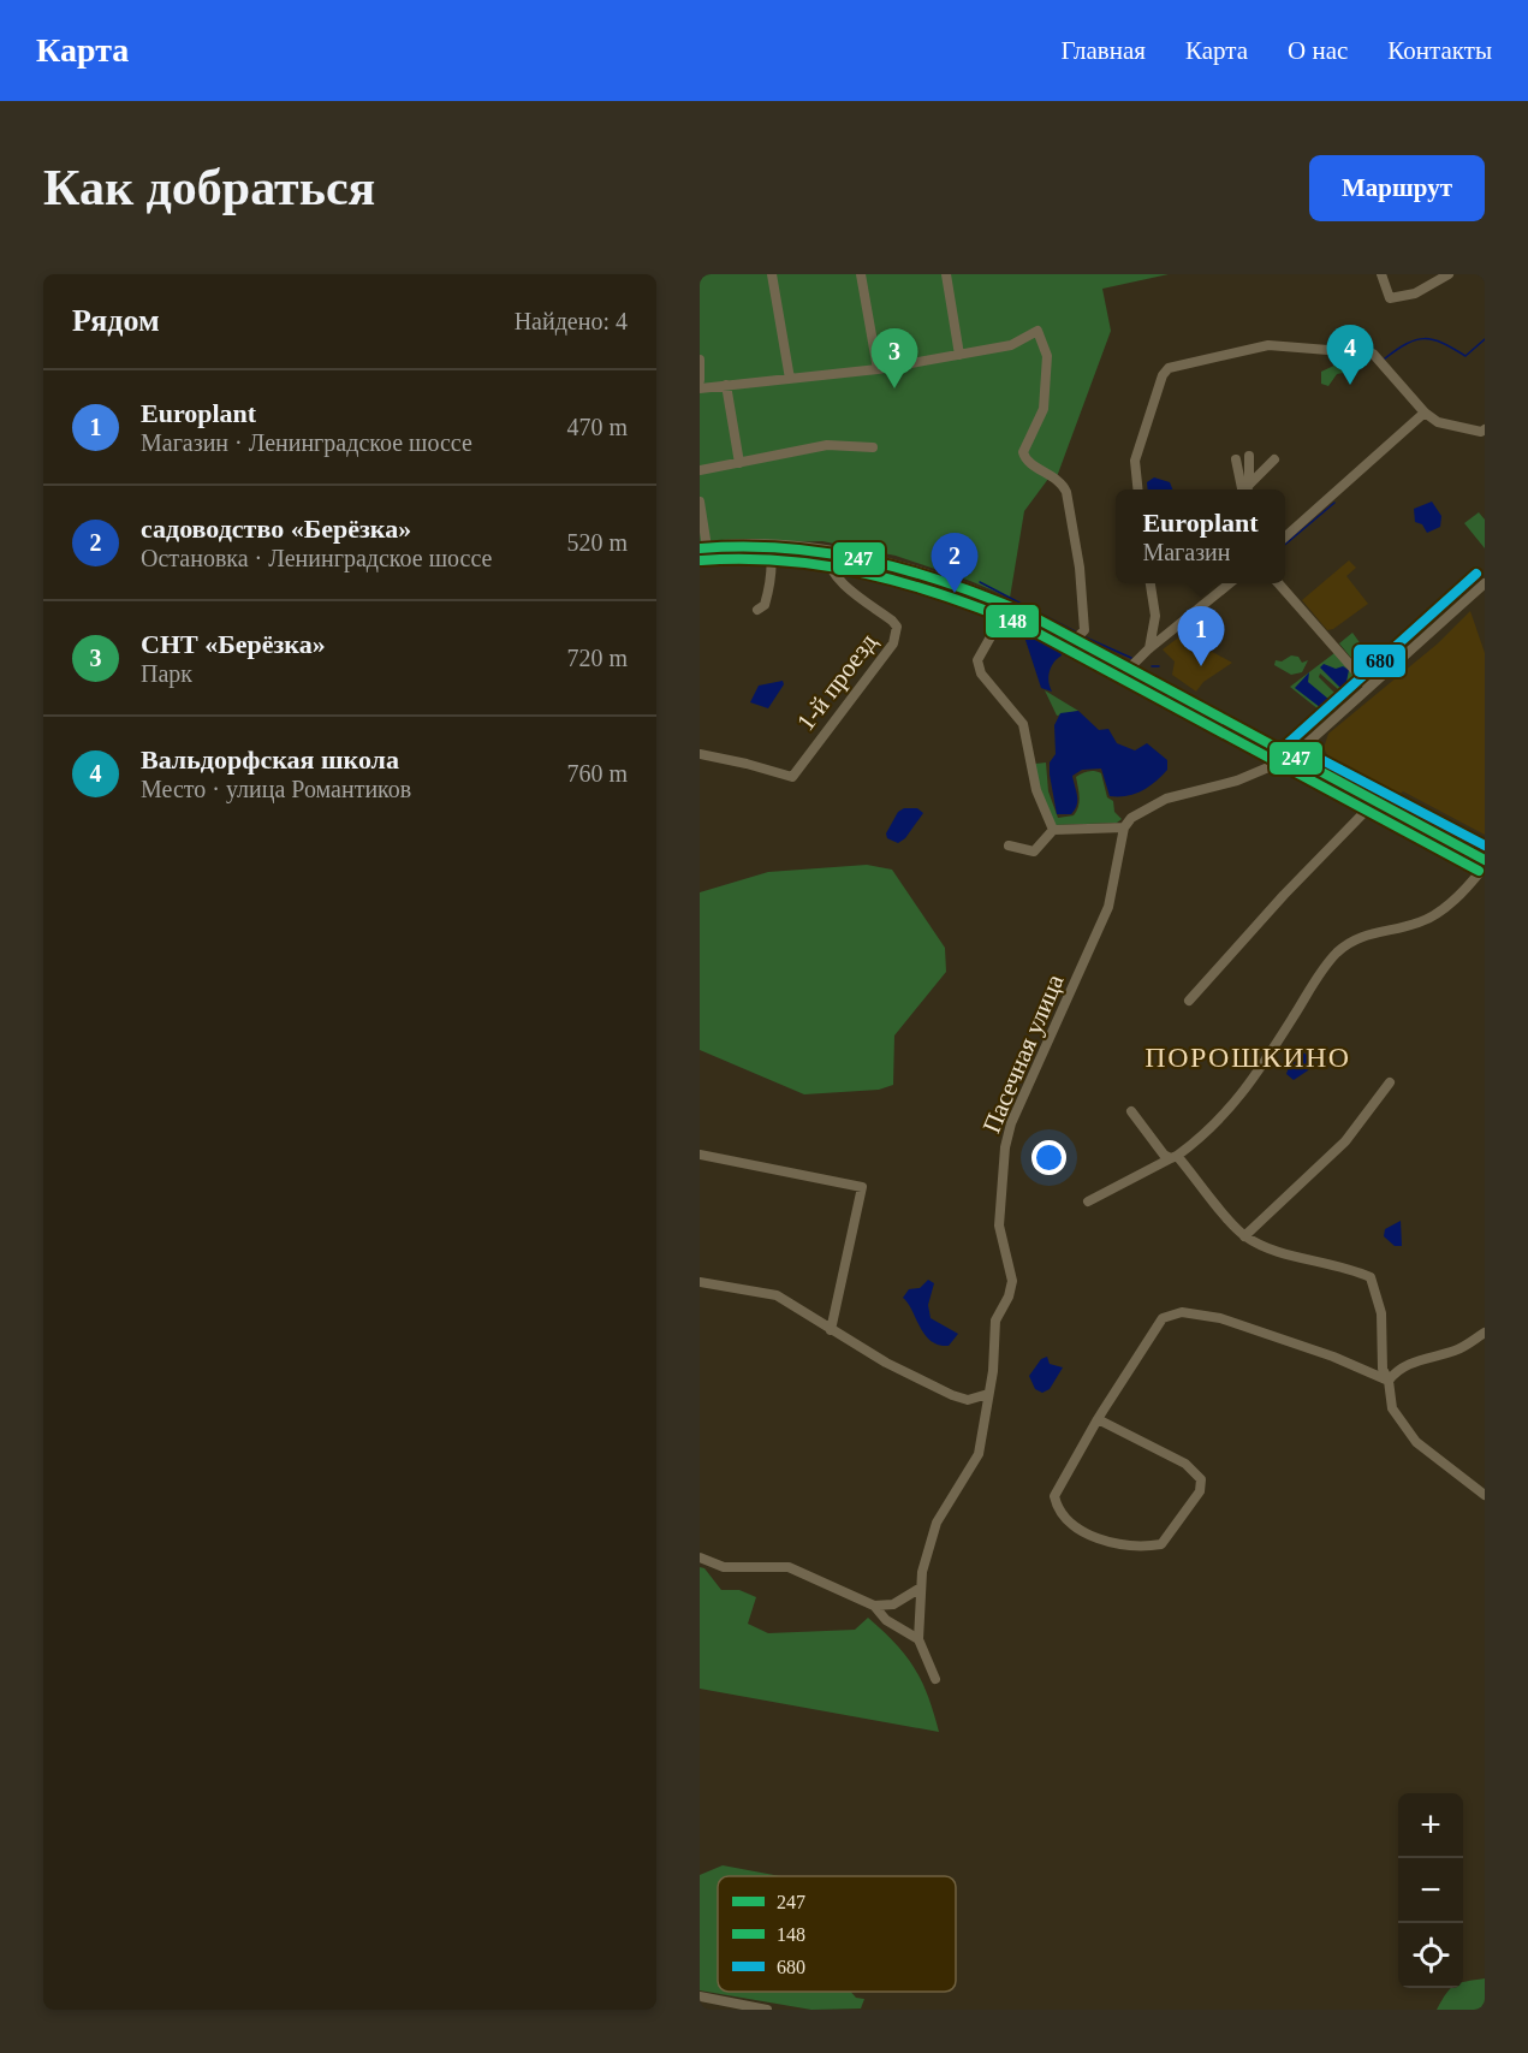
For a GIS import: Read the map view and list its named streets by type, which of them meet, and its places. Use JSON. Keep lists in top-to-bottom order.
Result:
{
  "streets": {
    "street": ["1-й проезд", "Пасечная улица"]
  },
  "districts": ["ПОРОШКИНО"],
  "lines": ["transit line 247", "transit line 148", "transit line 680"],
  "legend": ["247", "148", "680"],
  "page": {
    "header": "Карта",
    "nav": [
      "Главная",
      "Карта",
      "О нас",
      "Контакты"
    ],
    "buttons": "Маршрут",
    "title": "Как добраться",
    "heading": ["Рядом", "Найдено: 4"],
    "pins": [
      "4",
      "3",
      "2",
      "1"
    ],
    "list": [
      {
        "mark": "1",
        "name": "Europlant",
        "note": "Магазин · Ленинградское шоссе",
        "value": "470 m"
      },
      {
        "mark": "2",
        "name": "садоводство «Берёзка»",
        "note": "Остановка · Ленинградское шоссе",
        "value": "520 m"
      },
      {
        "mark": "3",
        "name": "СНТ «Берёзка»",
        "note": "Парк",
        "value": "720 m"
      },
      {
        "mark": "4",
        "name": "Вальдорфская школа",
        "note": "Место · улица Романтиков",
        "value": "760 m"
      }
    ],
    "popup": ["Europlant", "Магазин"],
    "map_buttons": ["+", "−"]
  }
}
